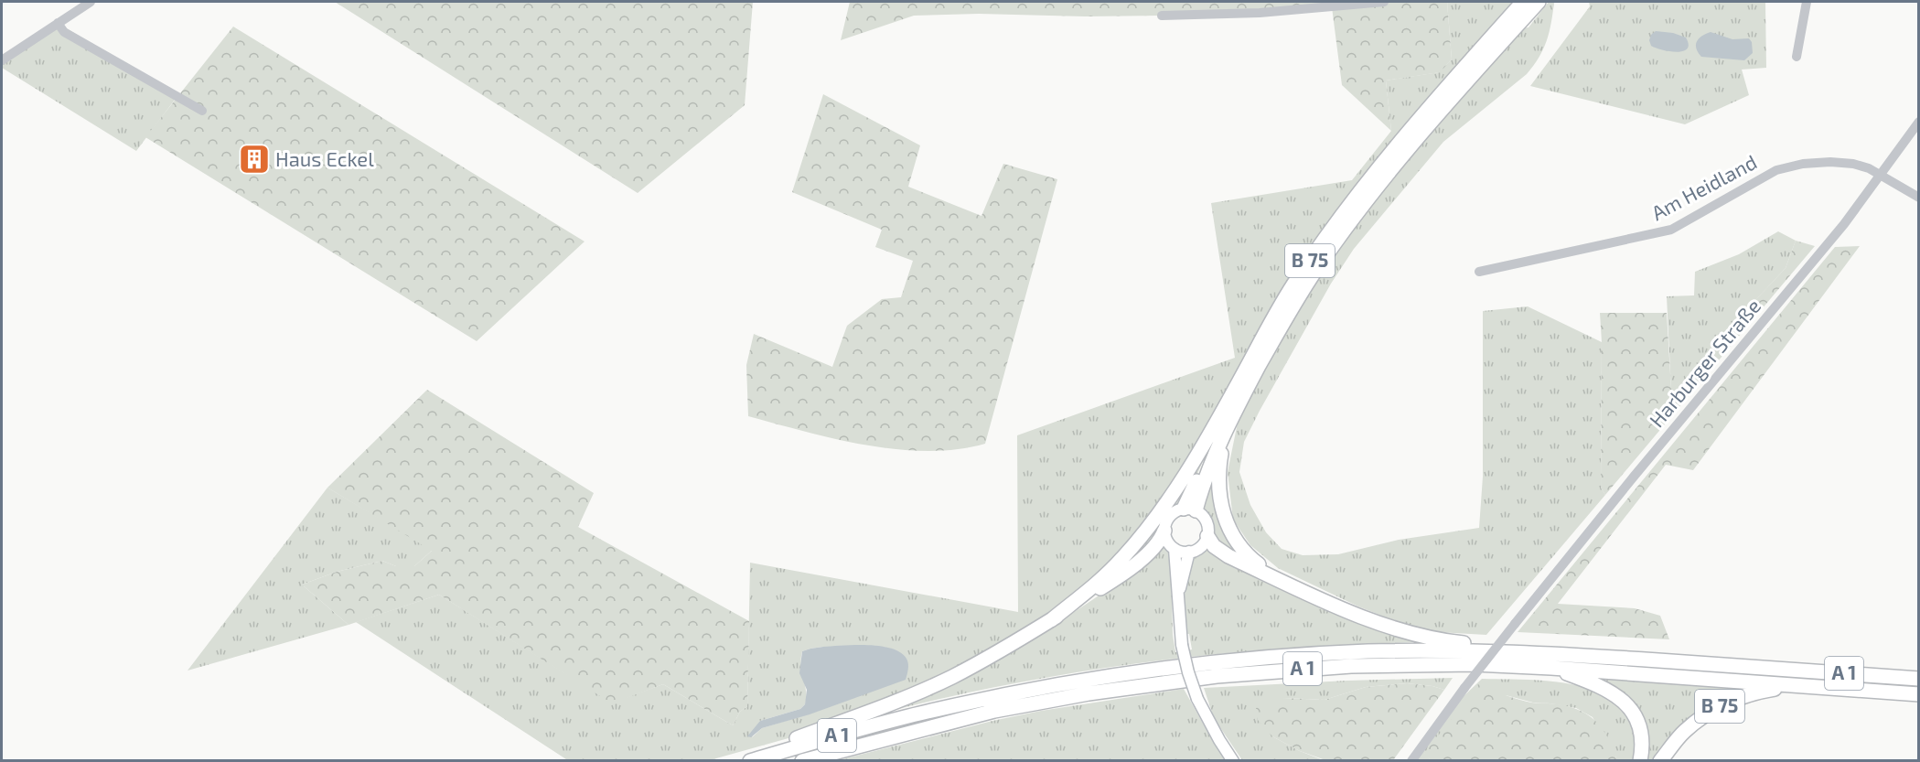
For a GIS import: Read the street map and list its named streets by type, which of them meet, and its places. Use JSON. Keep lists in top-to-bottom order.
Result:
{
  "streets": {
    "highway": ["B 75", "A 1"],
    "street": ["Am Heidland", "Harburger Straße"]
  },
  "crossings": [
    ["Am Heidland", "Harburger Straße"],
    ["B 75", "A 1"]
  ],
  "places": {
    "building": ["Haus Eckel"]
  }
}
